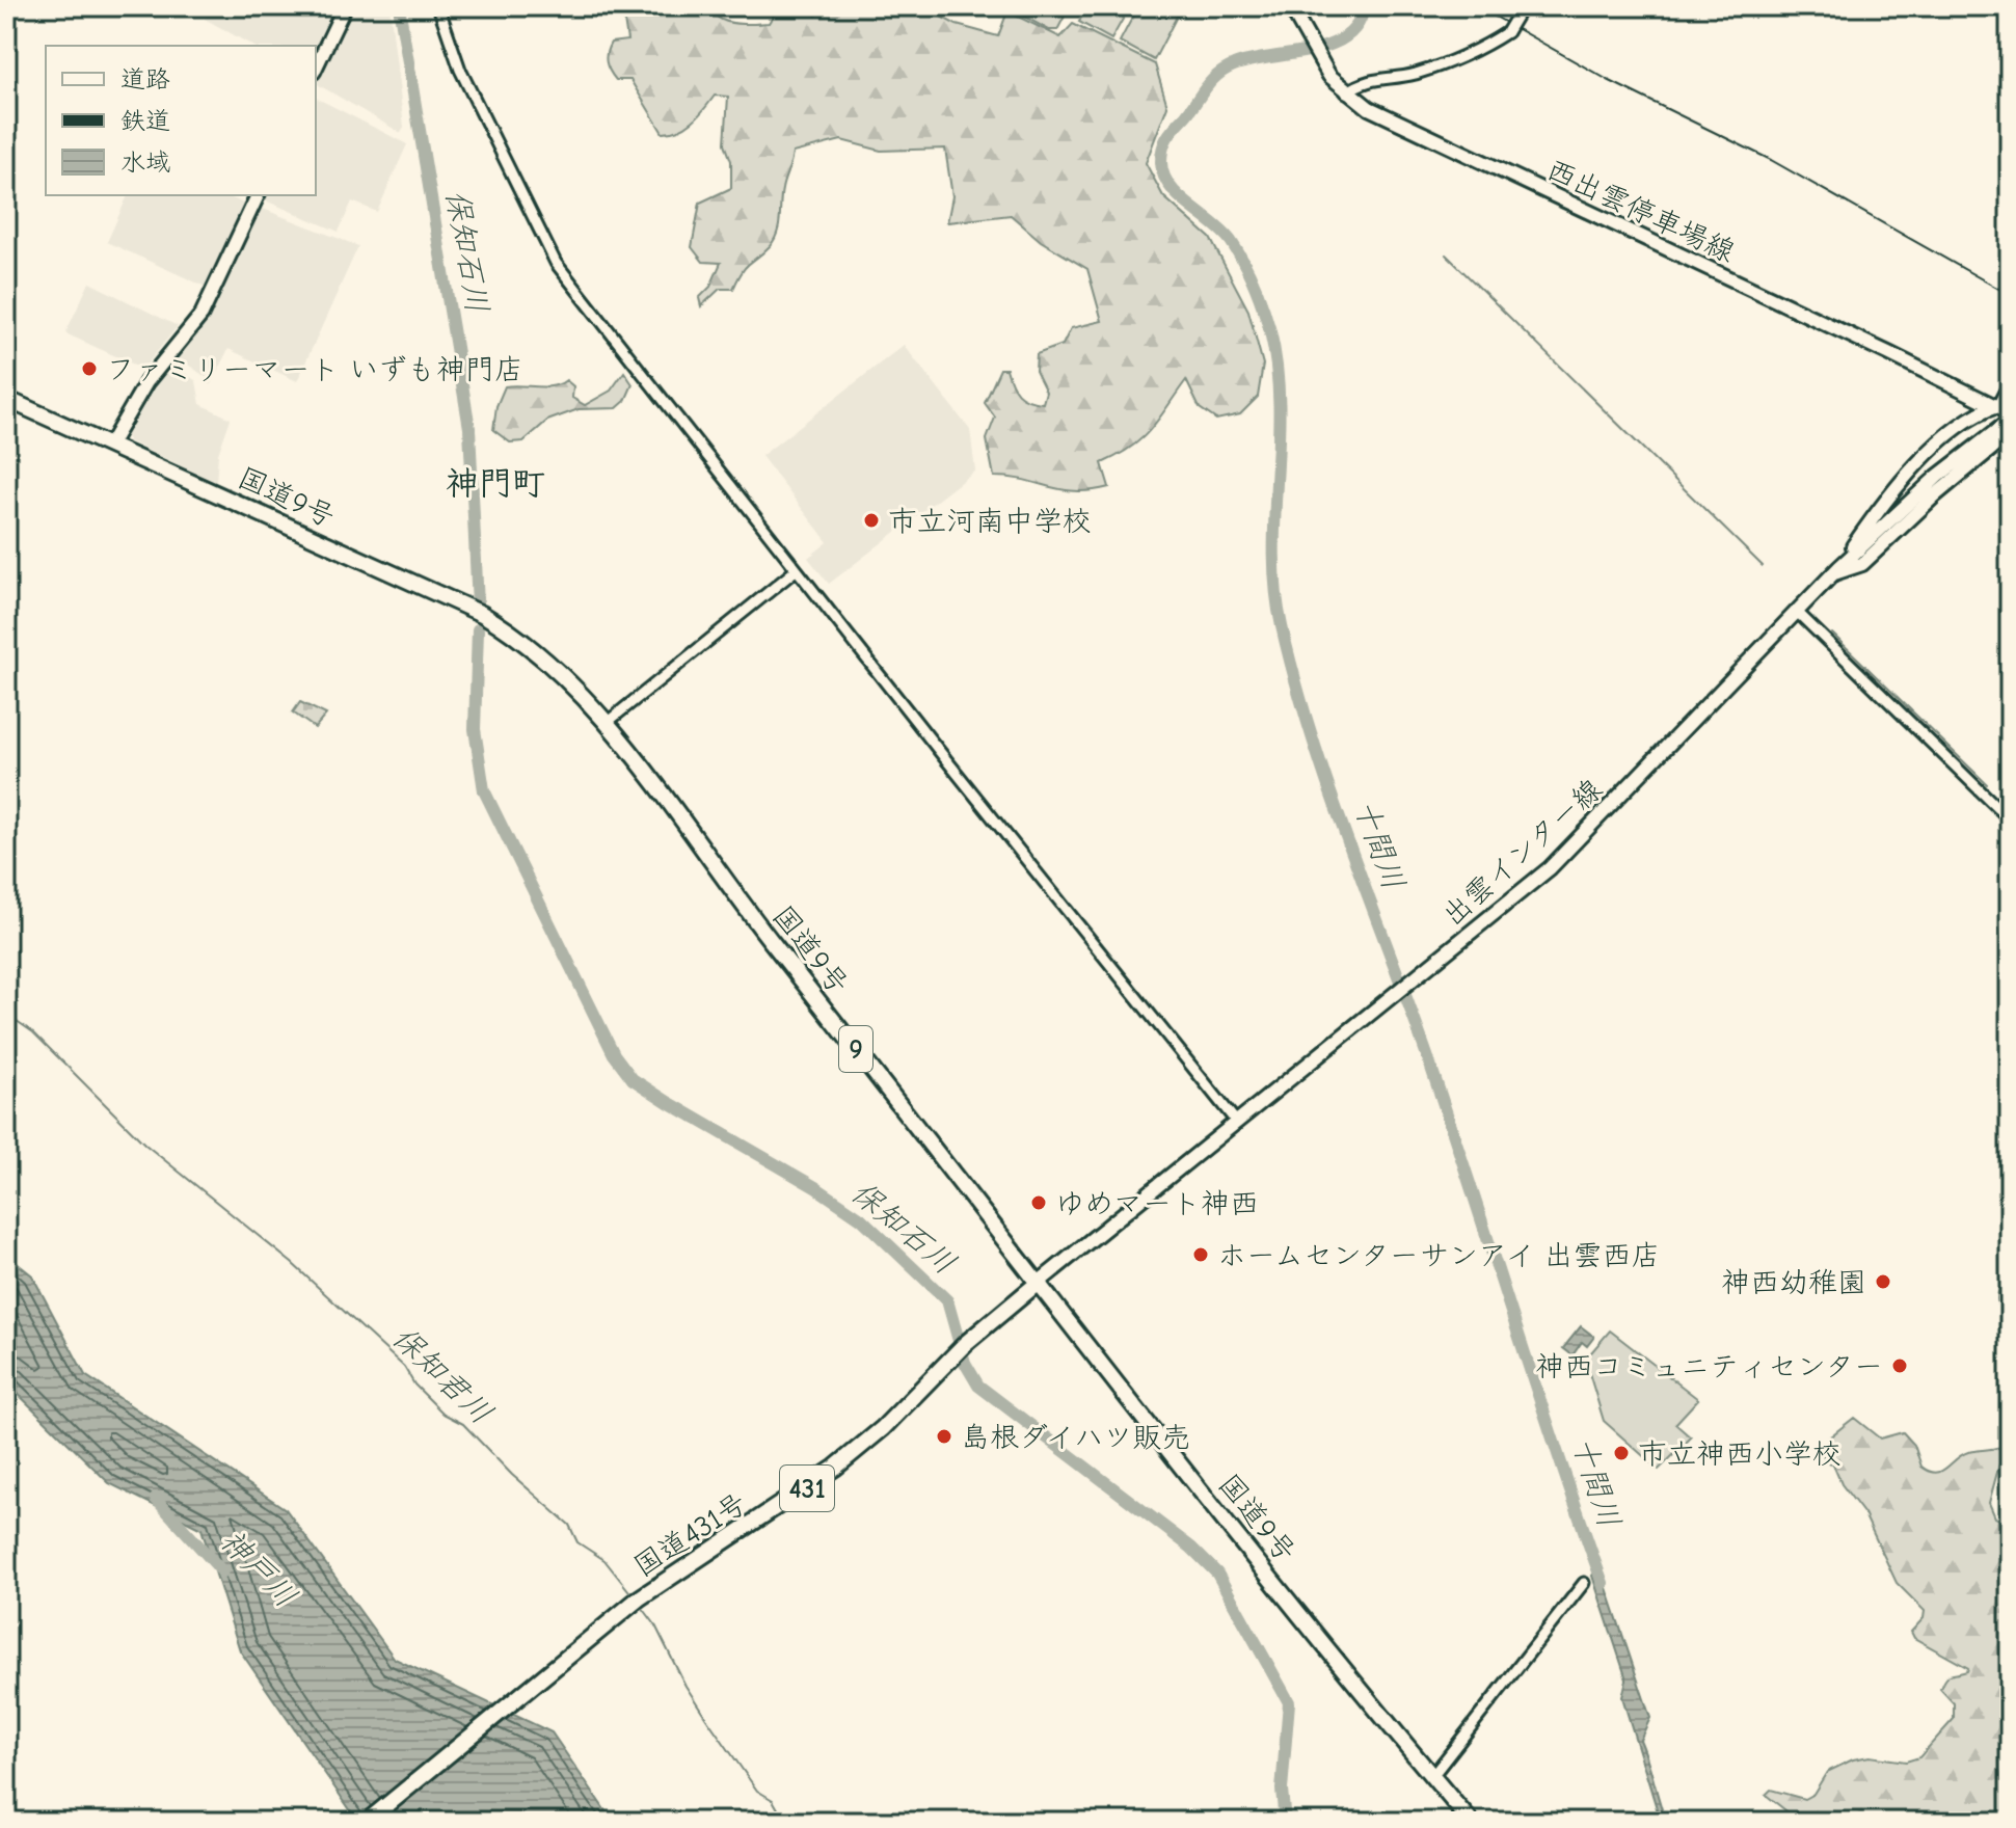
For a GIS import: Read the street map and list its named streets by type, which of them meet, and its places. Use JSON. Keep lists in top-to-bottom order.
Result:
{
  "streets": {
    "highway": [
      "国道9号",
      "9",
      "431",
      "国道431号"
    ],
    "main road": ["西出雲停車場線", "出雲インター線"]
  },
  "crossings": [
    ["国道9号", "出雲インター線"],
    ["国道9号", "国道431号"],
    ["出雲インター線", "国道431号"]
  ],
  "districts": ["神門町"],
  "water": [
    "保知石川",
    "十間川",
    "保知君川",
    "神戸川"
  ],
  "places": [
    "ファミリーマート いずも神門店",
    "市立河南中学校",
    "ゆめマート神西",
    "ホームセンターサンアイ 出雲西店",
    "神西幼稚園",
    "神西コミュニティセンター",
    "島根ダイハツ販売",
    "市立神西小学校"
  ],
  "legend": ["道路", "鉄道", "水域"]
}
